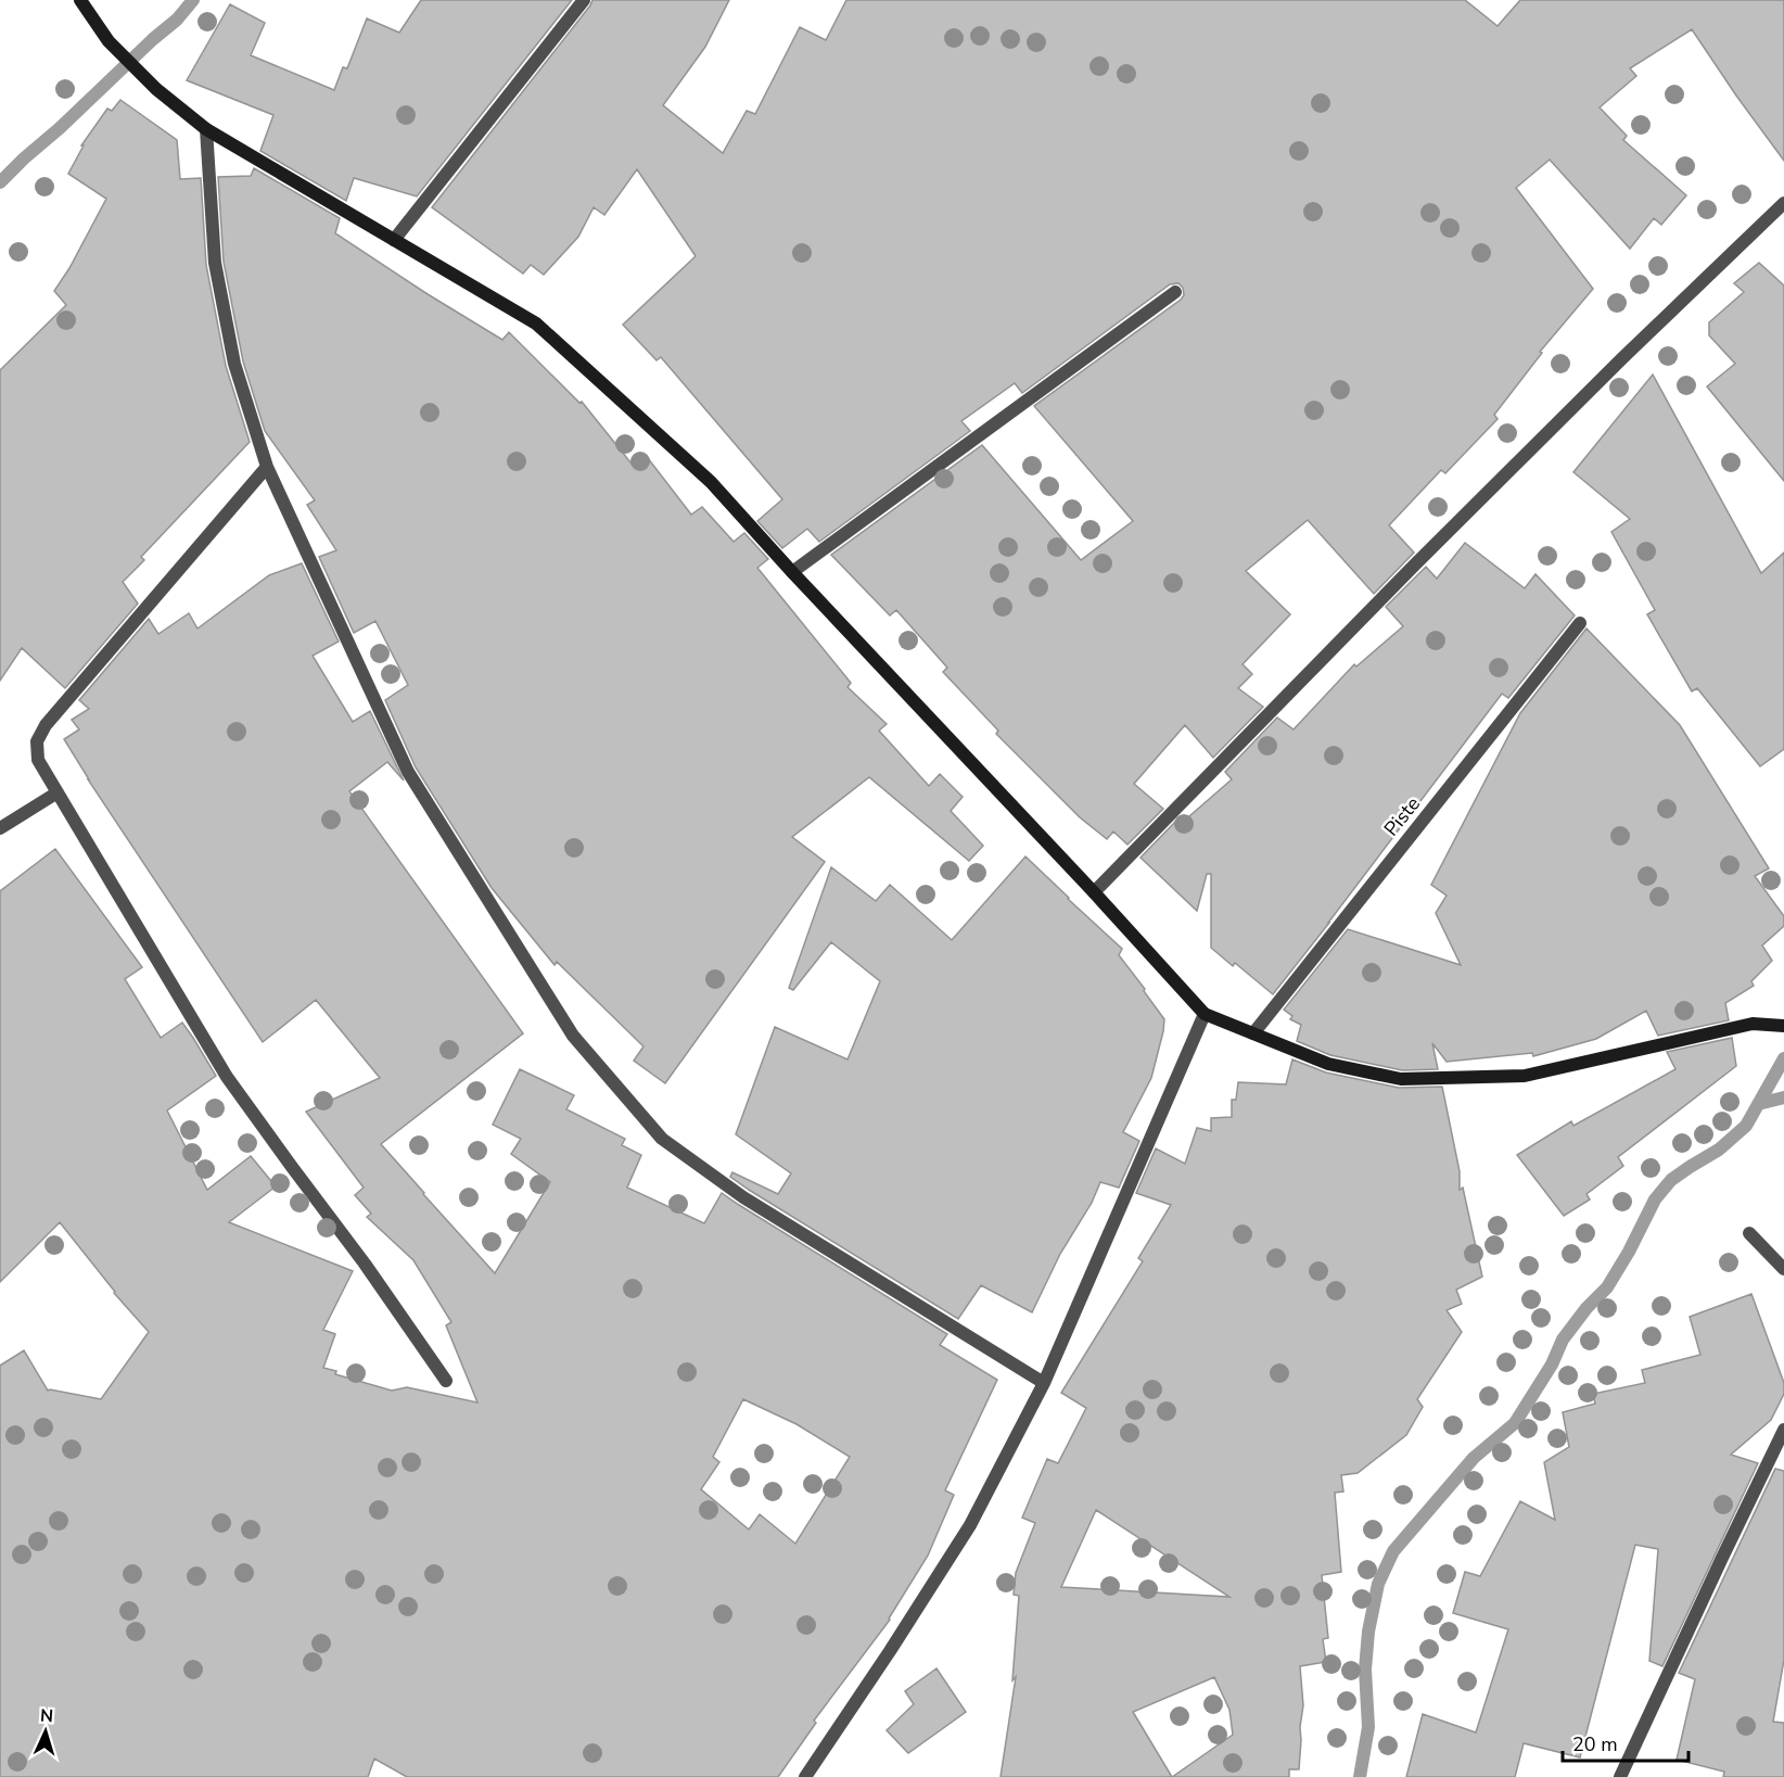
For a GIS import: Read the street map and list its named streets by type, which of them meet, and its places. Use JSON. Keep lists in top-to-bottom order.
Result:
{
  "streets": {
    "street": ["Piste"]
  },
  "scale_bar": "20 m",
  "north": "top"
}
